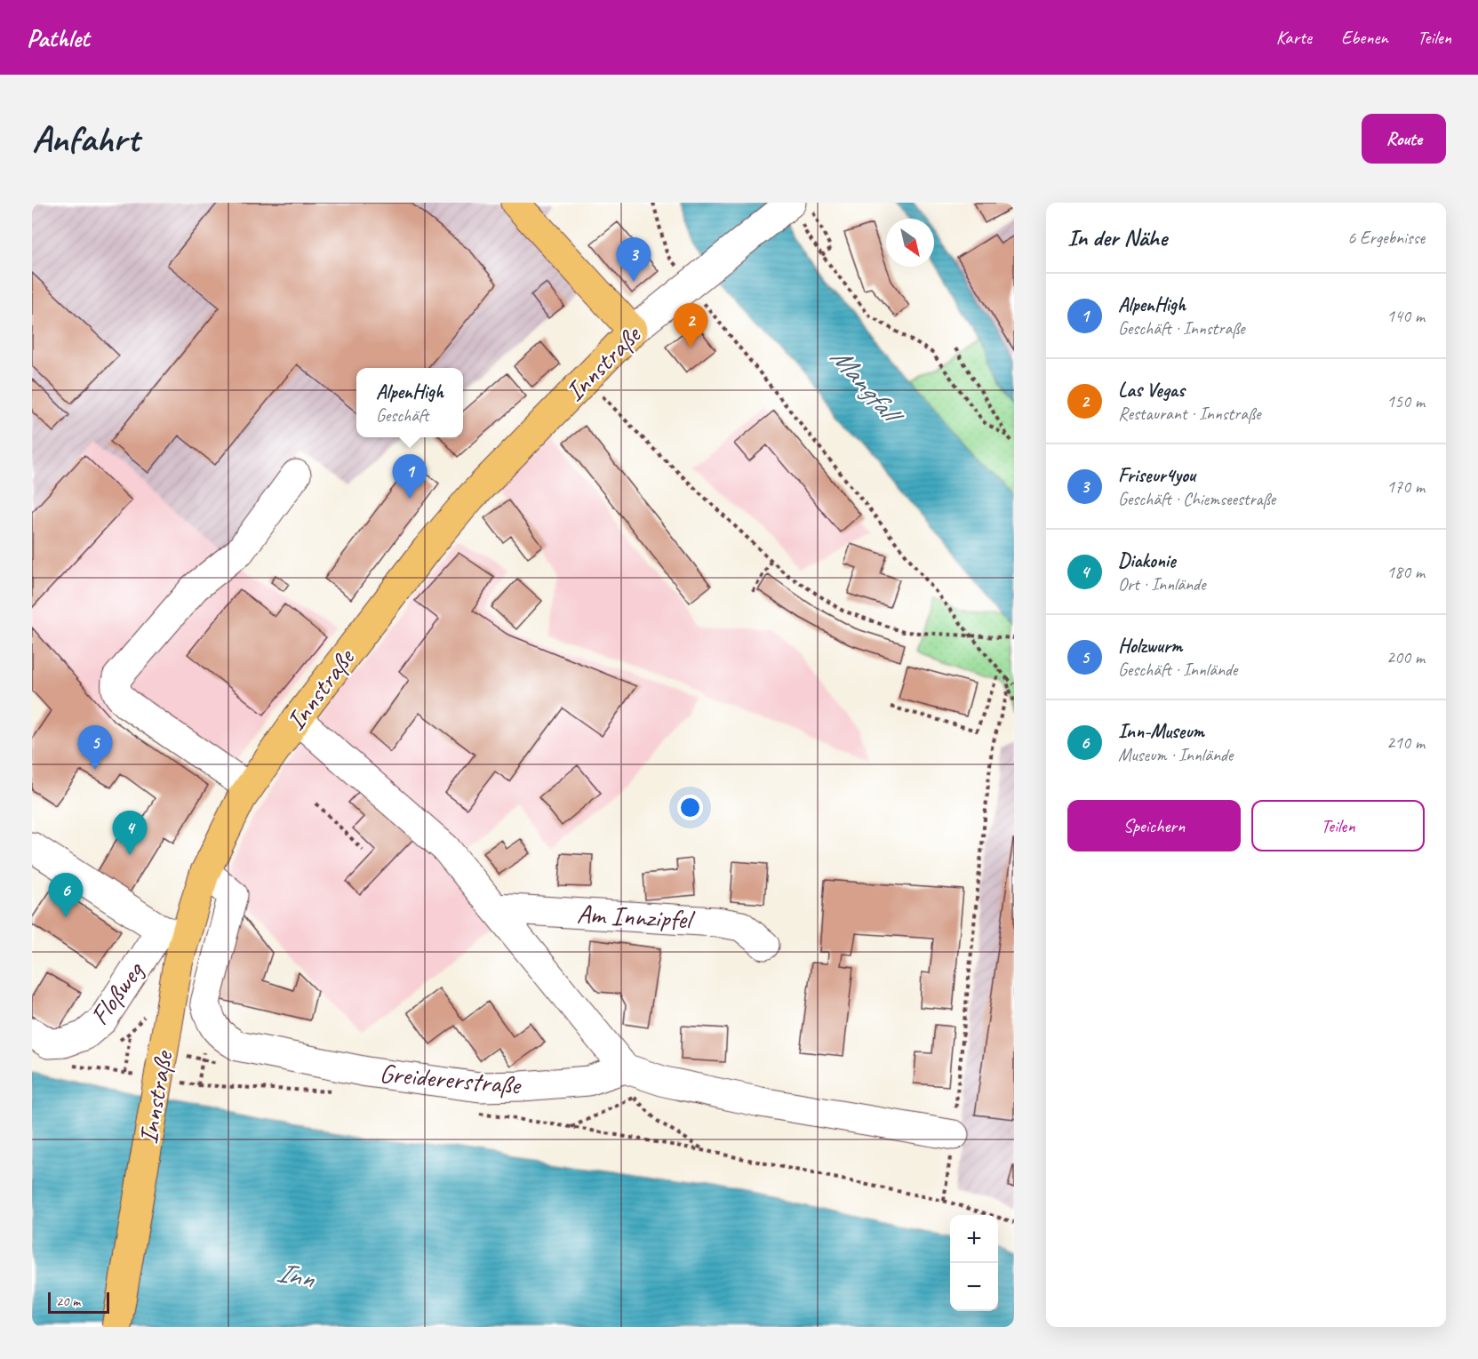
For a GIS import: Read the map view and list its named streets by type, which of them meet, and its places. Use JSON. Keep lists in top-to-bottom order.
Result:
{
  "streets": {
    "main road": ["Innstraße"],
    "street": ["Am Innzipfel", "Floßweg", "Greidererstraße"]
  },
  "crossings": [
    ["Innstraße", "Floßweg"],
    ["Innstraße", "Greidererstraße"]
  ],
  "water": ["Mangfall", "Inn"],
  "scale_bar": "20 m",
  "north": "bottom right",
  "page": {
    "header": "Pathlet",
    "nav": ["Karte", "Ebenen", "Teilen"],
    "buttons": [
      "Route",
      ["Speichern", "Teilen"]
    ],
    "title": "Anfahrt",
    "heading": ["In der Nähe", "6 Ergebnisse"],
    "pins": [
      "3",
      "2",
      "1",
      "5",
      "4",
      "6"
    ],
    "list": [
      {
        "mark": "1",
        "name": "AlpenHigh",
        "note": "Geschäft · Innstraße",
        "value": "140 m"
      },
      {
        "mark": "2",
        "name": "Las Vegas",
        "note": "Restaurant · Innstraße",
        "value": "150 m"
      },
      {
        "mark": "3",
        "name": "Friseur4you",
        "note": "Geschäft · Chiemseestraße",
        "value": "170 m"
      },
      {
        "mark": "4",
        "name": "Diakonie",
        "note": "Ort · Innlände",
        "value": "180 m"
      },
      {
        "mark": "5",
        "name": "Holzwurm",
        "note": "Geschäft · Innlände",
        "value": "200 m"
      },
      {
        "mark": "6",
        "name": "Inn-Museum",
        "note": "Museum · Innlände",
        "value": "210 m"
      }
    ],
    "popup": ["AlpenHigh", "Geschäft"],
    "map_buttons": ["+", "−"],
    "scale": "20 m"
  }
}
